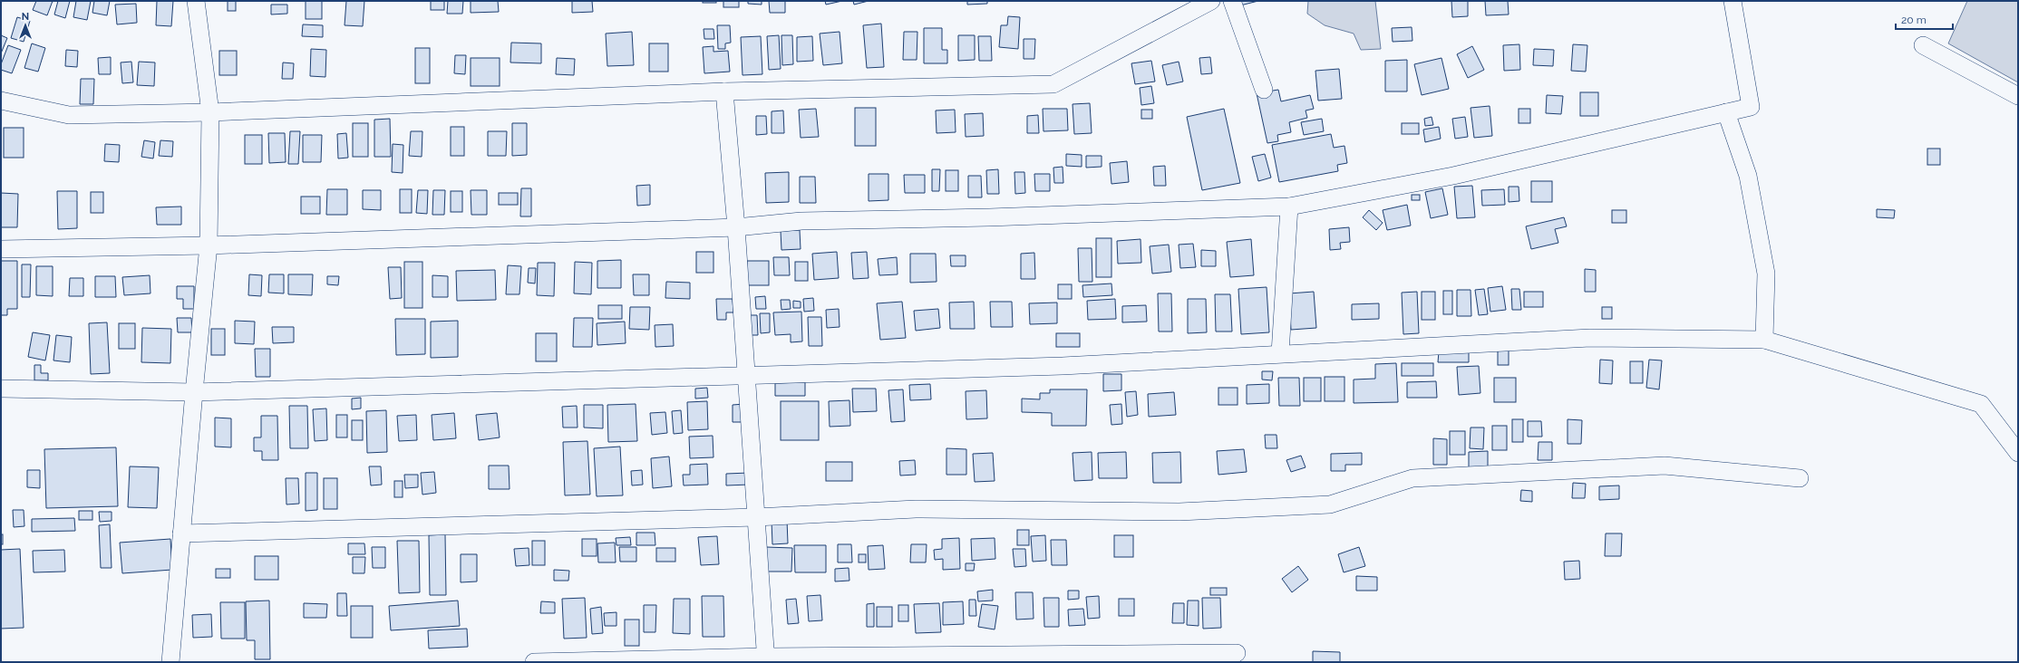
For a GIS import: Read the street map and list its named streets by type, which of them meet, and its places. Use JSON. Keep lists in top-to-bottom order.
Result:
{
  "scale_bar": "20 m",
  "north": "top"
}
